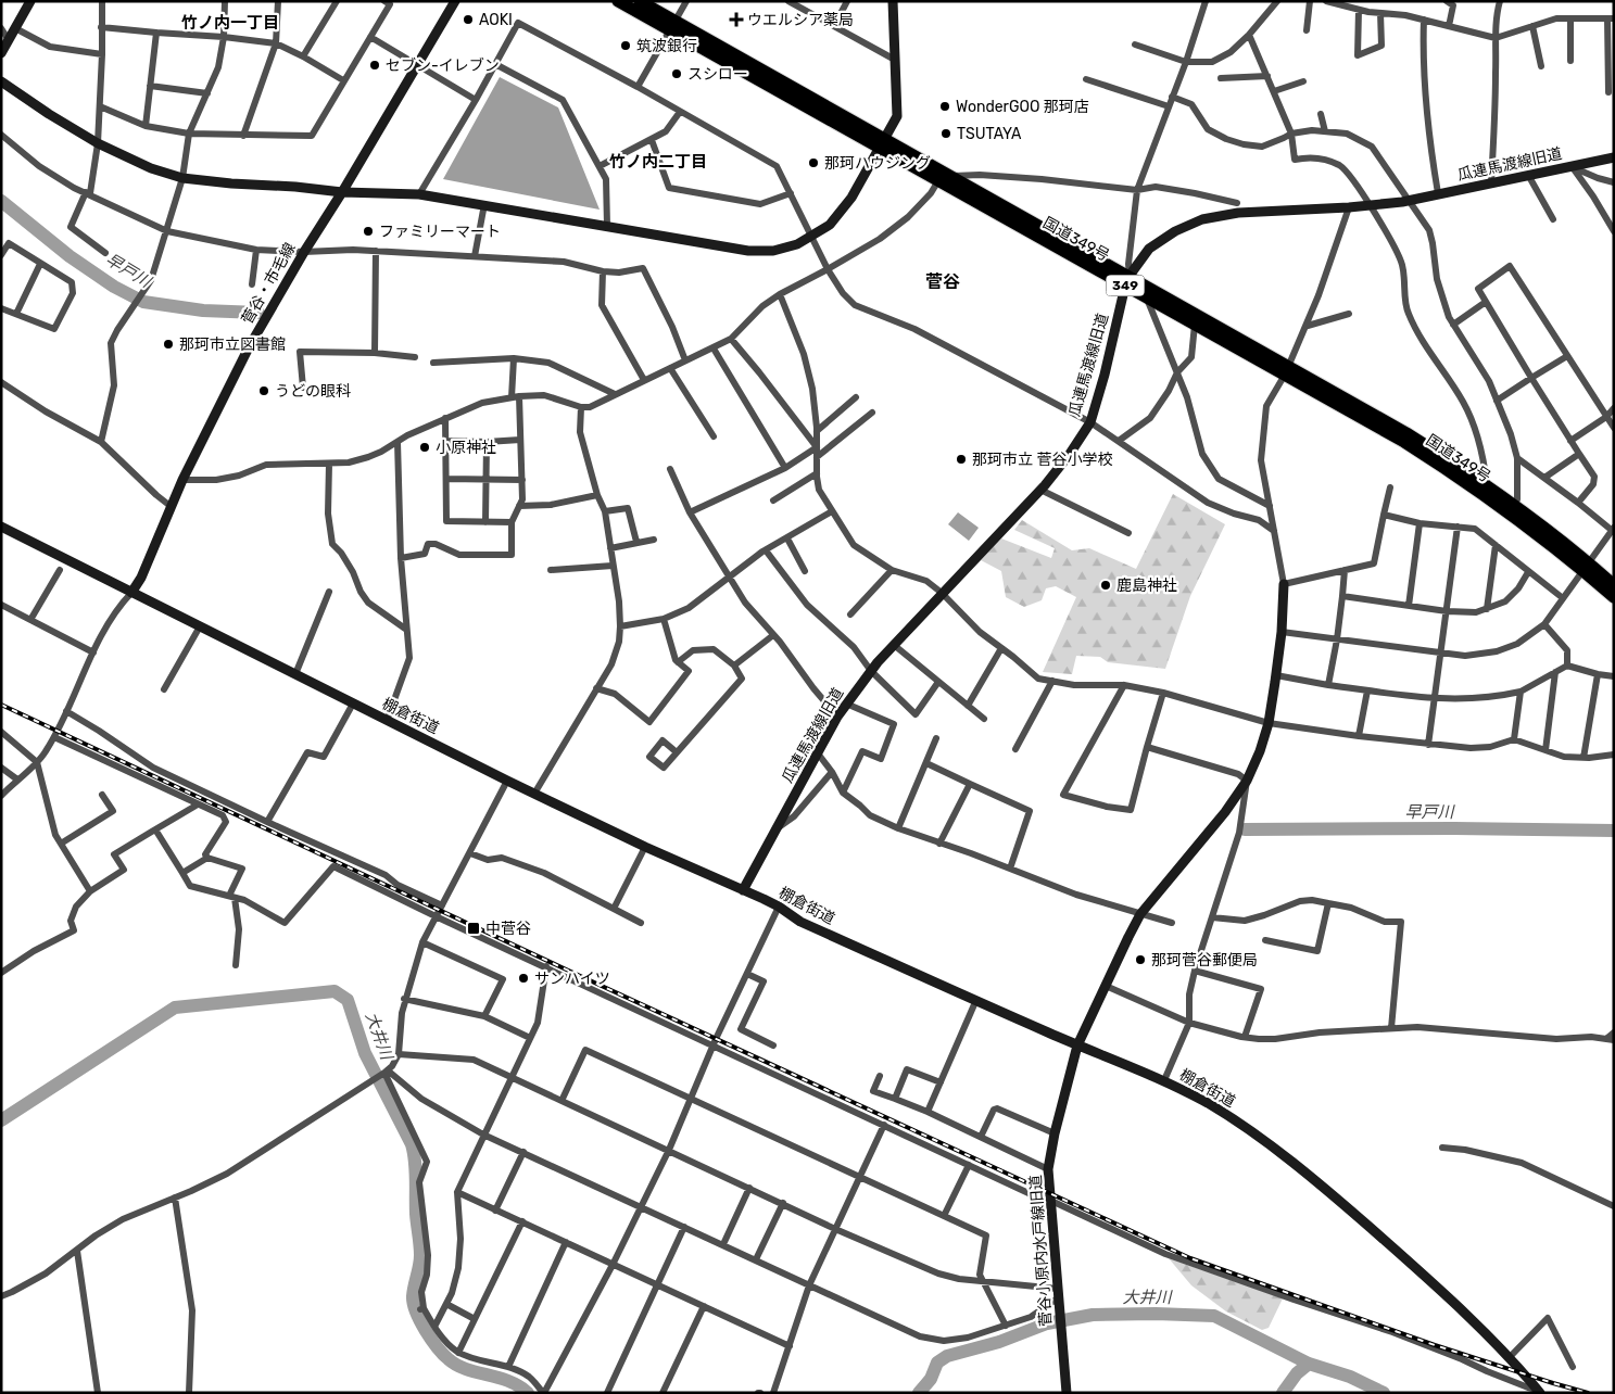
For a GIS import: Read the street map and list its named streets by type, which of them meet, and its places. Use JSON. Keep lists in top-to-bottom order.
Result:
{
  "streets": {
    "highway": ["国道349号", "349"],
    "street": [
      "瓜連馬渡線旧道",
      "菅谷・市毛線",
      "棚倉街道",
      "菅谷小原内水戸線旧道"
    ]
  },
  "crossings": [
    ["瓜連馬渡線旧道", "国道349号"],
    ["瓜連馬渡線旧道", "棚倉街道"],
    ["菅谷・市毛線", "棚倉街道"],
    ["棚倉街道", "菅谷小原内水戸線旧道"]
  ],
  "districts": ["竹ノ内一丁目", "竹ノ内二丁目", "菅谷"],
  "water": ["早戸川", "大井川"],
  "places": {
    "other": [
      "AOKI",
      "筑波銀行",
      "セブン-イレブン",
      "スシロー",
      "WonderGOO 那珂店",
      "TSUTAYA",
      "那珂ハウジング",
      "ファミリーマート",
      "那珂市立図書館",
      "うどの眼科",
      "小原神社",
      "那珂市立 菅谷小学校",
      "鹿島神社",
      "那珂菅谷郵便局",
      "サンハイツ"
    ],
    "health": ["ウエルシア薬局"],
    "transit": ["中菅谷"]
  }
}
